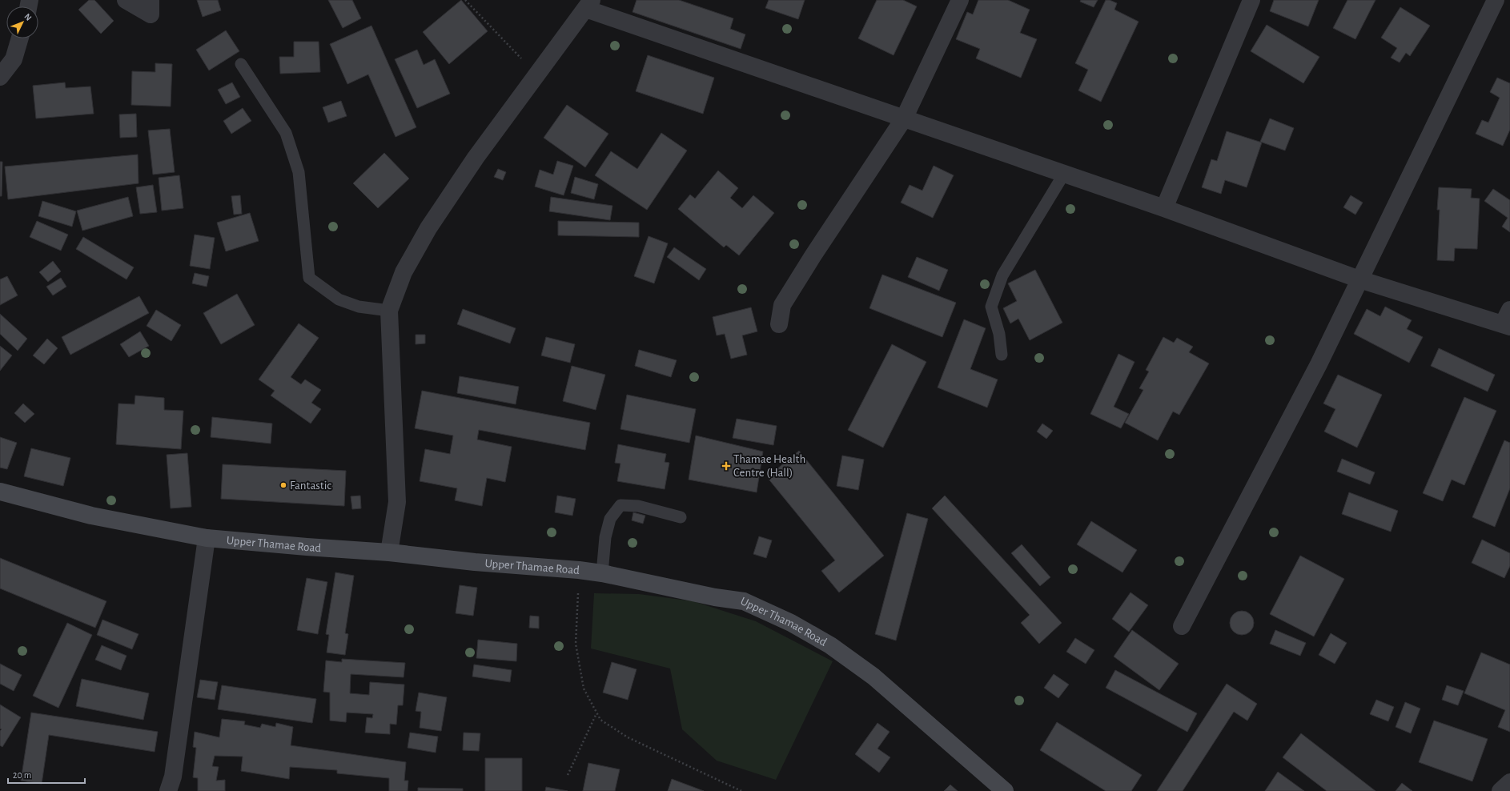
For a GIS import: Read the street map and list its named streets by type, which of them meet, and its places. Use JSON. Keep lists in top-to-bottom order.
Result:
{
  "streets": {
    "street": ["Upper Thamae Road"]
  },
  "places": {
    "health": ["Thamae Health Centre (Hall)"],
    "other": ["Fantastic"]
  },
  "scale_bar": "20 m",
  "north": "top right"
}
